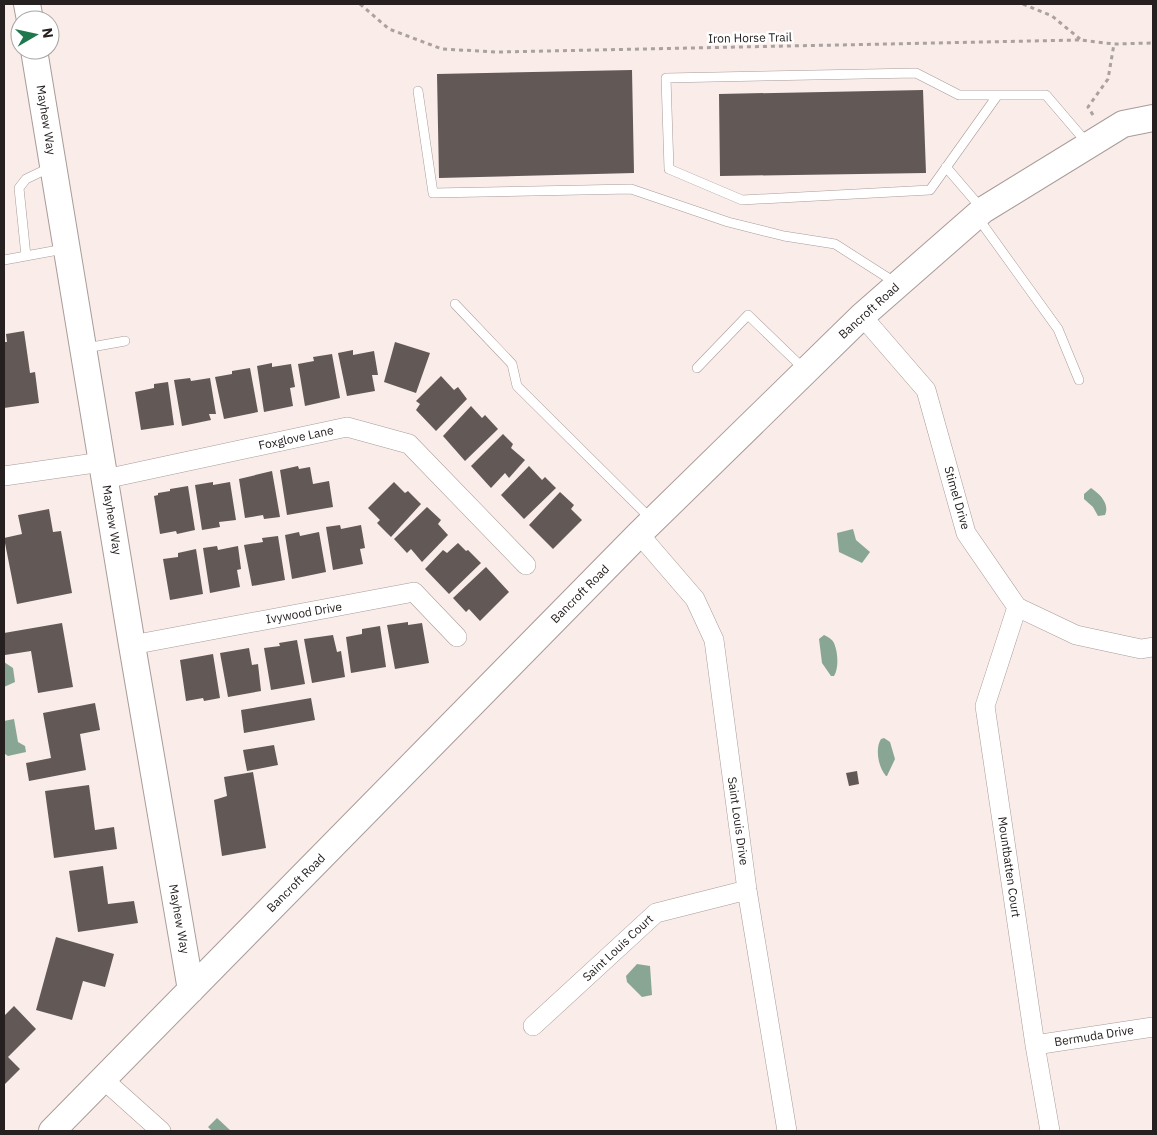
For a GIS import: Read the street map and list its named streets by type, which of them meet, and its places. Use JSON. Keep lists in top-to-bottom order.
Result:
{
  "streets": {
    "street": [
      "Mayhew Way",
      "Bancroft Road",
      "Foxglove Lane",
      "Stimel Drive",
      "Ivywood Drive",
      "Saint Louis Drive",
      "Mountbatten Court",
      "Saint Louis Court",
      "Bermuda Drive"
    ],
    "path": ["Iron Horse Trail"]
  },
  "crossings": [
    ["Mayhew Way", "Bancroft Road"],
    ["Mayhew Way", "Foxglove Lane"],
    ["Mayhew Way", "Ivywood Drive"],
    ["Bancroft Road", "Stimel Drive"],
    ["Bancroft Road", "Saint Louis Drive"],
    ["Stimel Drive", "Mountbatten Court"],
    ["Saint Louis Drive", "Saint Louis Court"],
    ["Mountbatten Court", "Bermuda Drive"]
  ],
  "north": "right"
}
